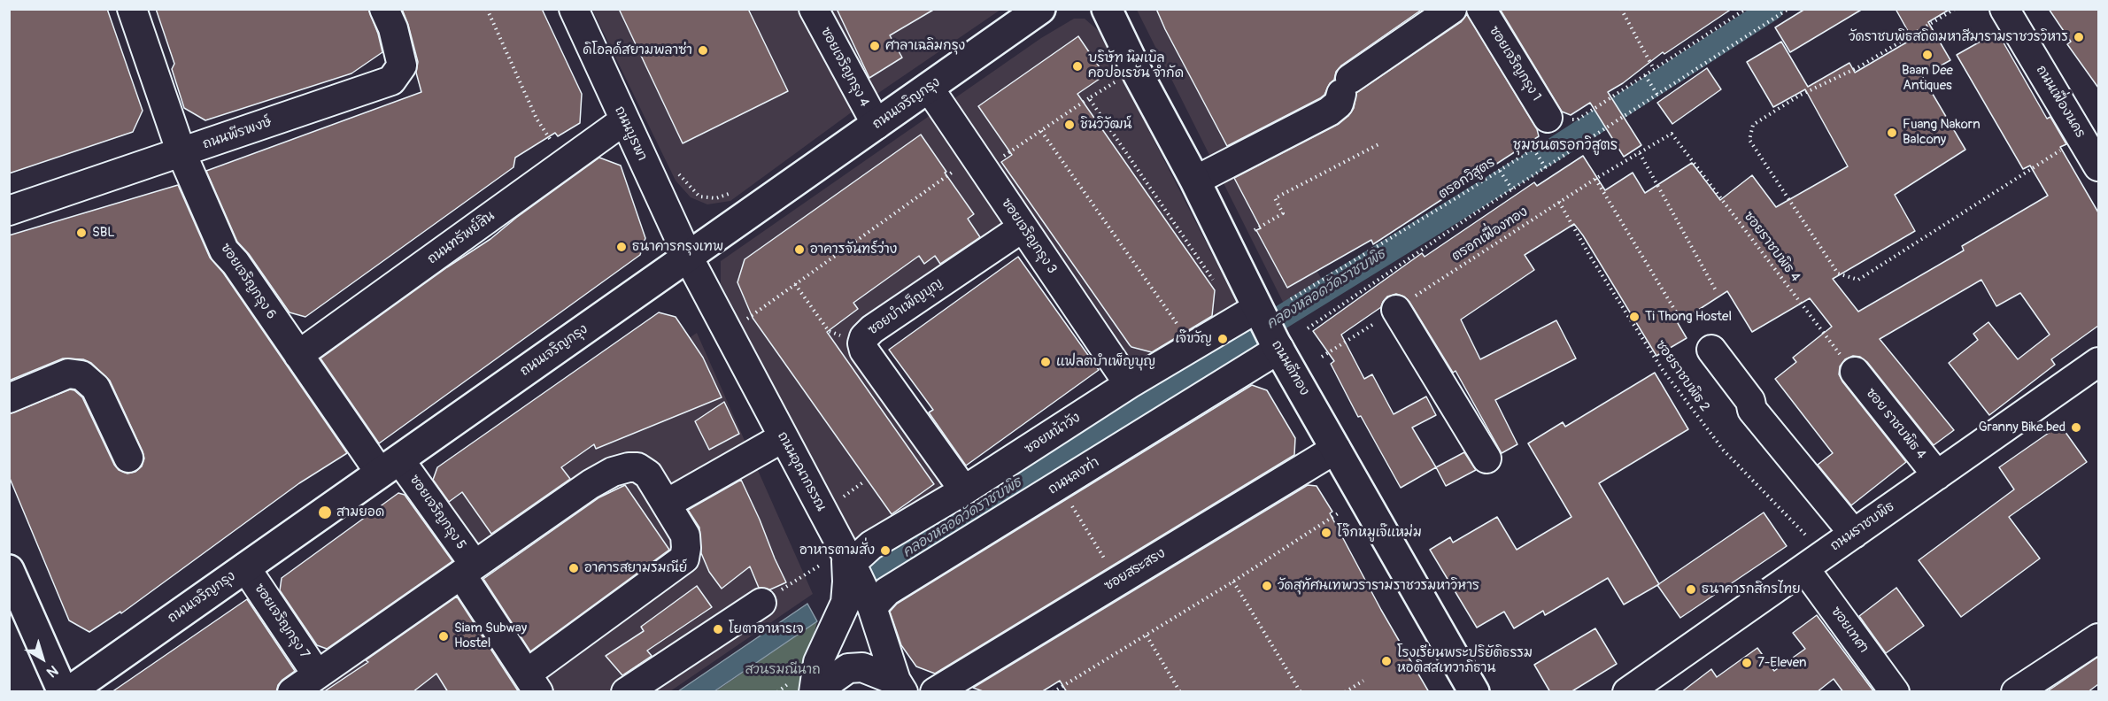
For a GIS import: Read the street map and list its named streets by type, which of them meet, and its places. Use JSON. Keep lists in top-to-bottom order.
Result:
{
  "streets": {
    "main road": ["ถนนเจริญกรุง", "ถนนตีทอง"],
    "street": [
      "ซอยเจริญกรุง 1",
      "ซอยเจริญกรุง 4",
      "ถนนเฟื่องนคร",
      "ถนนพีรพงษ์",
      "ถนนบูรพา",
      "ซอยเจริญกรุง 3",
      "ถนนทรัพย์สิน",
      "ซอยเจริญกรุง 6",
      "ซอยบำเพ็ญบุญ",
      "ซอย ราชบพิธ 4",
      "ซอยหน้าวัง",
      "ถนนอุณากรรณ",
      "ถนนลงท่า",
      "ซอยเจริญกรุง 5",
      "ถนนราชบพิธ",
      "ซอยสระสรง",
      "ซอยเจริญกรุง 7",
      "ซอยเทศา"
    ],
    "path": [
      "ตรอกวิสูตร",
      "ตรอกเฟื่องทอง",
      "ซอยราชบพิธ 4",
      "ซอยราชบพิธ 2"
    ]
  },
  "crossings": [
    ["ซอยเจริญกรุง 4", "ถนนเจริญกรุง"],
    ["ถนนเจริญกรุง", "ถนนบูรพา"],
    ["ถนนเจริญกรุง", "ซอยเจริญกรุง 3"],
    ["ถนนเจริญกรุง", "ซอยเจริญกรุง 6"],
    ["ถนนเจริญกรุง", "ถนนอุณากรรณ"],
    ["ถนนเจริญกรุง", "ซอยเจริญกรุง 5"],
    ["ถนนเจริญกรุง", "ซอยเจริญกรุง 7"],
    ["ถนนพีรพงษ์", "ซอยเจริญกรุง 6"],
    ["ถนนบูรพา", "ถนนทรัพย์สิน"],
    ["ถนนบูรพา", "ถนนอุณากรรณ"],
    ["ตรอกเฟื่องทอง", "ซอยราชบพิธ 4"],
    ["ตรอกเฟื่องทอง", "ซอยราชบพิธ 2"],
    ["ซอยเจริญกรุง 3", "ซอยบำเพ็ญบุญ"],
    ["ซอยเจริญกรุง 3", "ซอยหน้าวัง"],
    ["ถนนทรัพย์สิน", "ซอยเจริญกรุง 6"],
    ["ซอยราชบพิธ 4", "ซอย ราชบพิธ 4"],
    ["ซอยเจริญกรุง 6", "ซอยเจริญกรุง 5"],
    ["ซอยบำเพ็ญบุญ", "ซอยหน้าวัง"],
    ["ถนนตีทอง", "ซอยหน้าวัง"],
    ["ถนนตีทอง", "ถนนลงท่า"],
    ["ถนนตีทอง", "ซอยสระสรง"],
    ["ซอยราชบพิธ 2", "ถนนราชบพิธ"],
    ["ซอยราชบพิธ 2", "ซอยเทศา"],
    ["ซอย ราชบพิธ 4", "ถนนราชบพิธ"],
    ["ซอยหน้าวัง", "ถนนอุณากรรณ"],
    ["ถนนอุณากรรณ", "ถนนลงท่า"],
    ["ถนนราชบพิธ", "ซอยเทศา"]
  ],
  "districts": ["ชุมชนตรอกวิสูตร"],
  "water": ["คลองหลอดวัดราชบพิธ"],
  "parks": ["สวนรมณีนาถ"],
  "places": [
    "วัดราชบพิธสถิตมหาสีมารามราชวรวิหาร",
    "ศาลาเฉลิมกรุง",
    "ดิโอลด์สยามพลาซ่า",
    "Baan Dee Antiques",
    "บริษัท นิมเบิล คอปอเรชัน จำกัด",
    "ชินวิวัฒน์",
    "Fuang Nakorn Balcony",
    "SBL",
    "ธนาคารกรุงเทพ",
    "อาคารจันทร์ว่าง",
    "Ti Thong Hostel",
    "เจ๊ขวัญ",
    "แฟลตบำเพ็ญบุญ",
    "Granny Bike.bed",
    "สามยอด",
    "โจ๊กหมูเจ๊แหม่ม",
    "อาหารตามสั่ง",
    "อาคารสยามรมณีย์",
    "วัดสุทัศนเทพวรารามราชวรมหาวิหาร",
    "ธนาคารกสิกรไทย",
    "โยตาอาหารเจ",
    "Siam Subway Hostel",
    "โรงเรียนพระปริยัติธรรม หอติสสเทวาภิธาน",
    "7-Eleven"
  ],
  "north": "bottom right"
}
